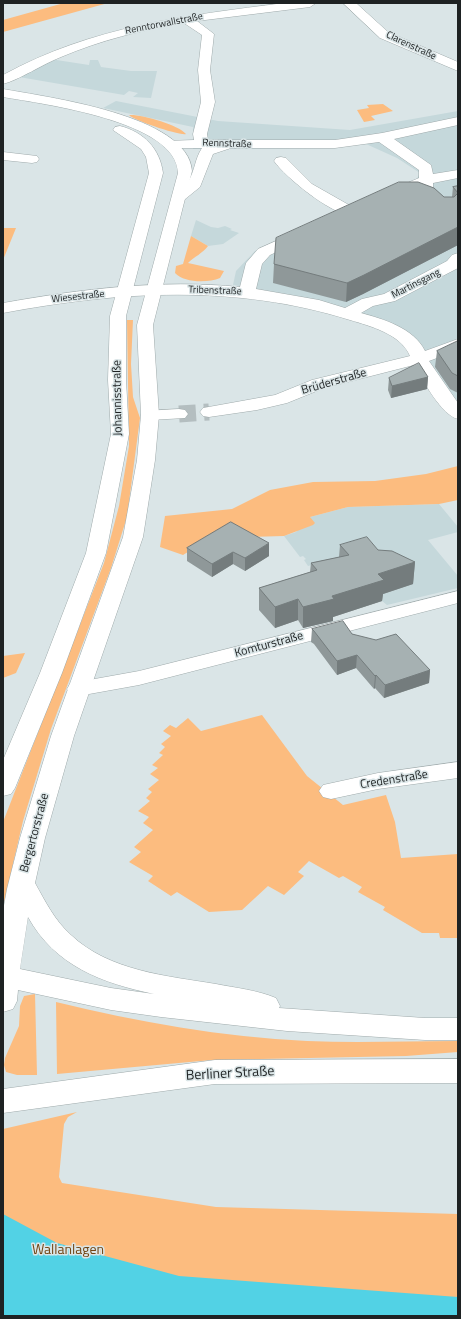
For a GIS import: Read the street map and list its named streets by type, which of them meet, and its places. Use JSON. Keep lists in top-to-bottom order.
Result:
{
  "streets": {
    "street": [
      "Renntorwallstraße",
      "Clarenstraße",
      "Rennstraße",
      "Martinsgang",
      "Tribenstraße",
      "Wiesestraße",
      "Brüderstraße",
      "Johannisstraße",
      "Komturstraße",
      "Credenstraße",
      "Bergertorstraße",
      "Berliner Straße"
    ]
  },
  "crossings": [
    ["Rennstraße", "Johannisstraße"],
    ["Tribenstraße", "Wiesestraße"],
    ["Wiesestraße", "Johannisstraße"],
    ["Komturstraße", "Bergertorstraße"]
  ],
  "parks": ["Wallanlagen"]
}
